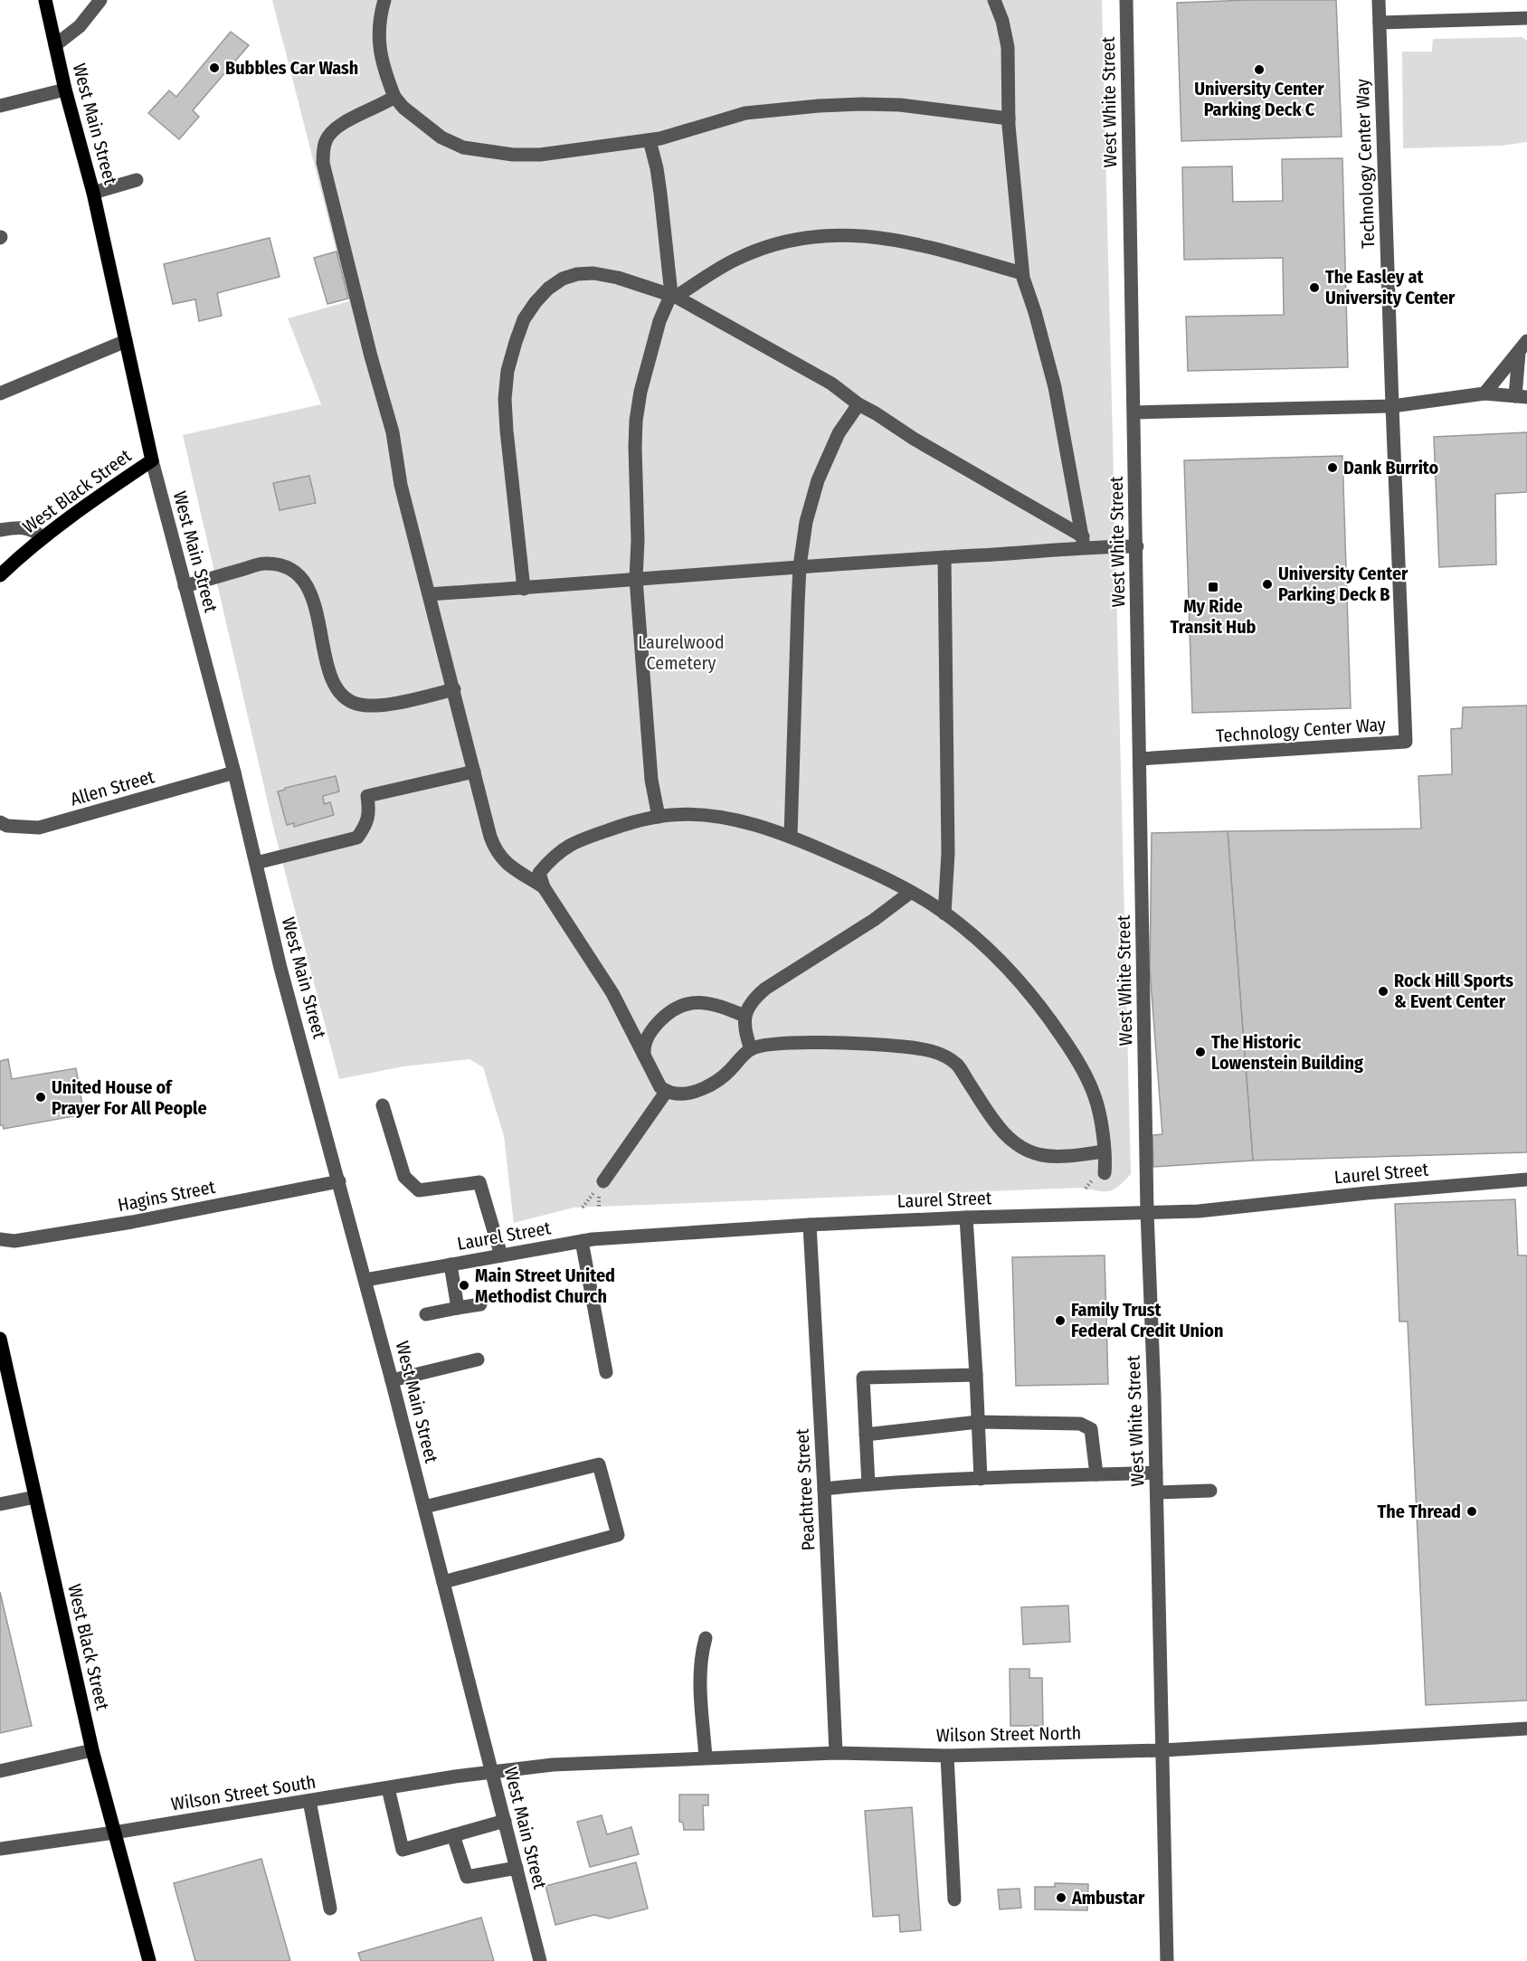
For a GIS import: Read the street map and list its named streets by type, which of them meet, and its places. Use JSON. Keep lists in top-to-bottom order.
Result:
{
  "streets": {
    "main road": ["West Main Street", "West Black Street"],
    "street": [
      "West White Street",
      "Technology Center Way",
      "Allen Street",
      "Laurel Street",
      "Hagins Street",
      "Peachtree Street",
      "Wilson Street North",
      "Wilson Street South"
    ]
  },
  "crossings": [
    ["West White Street", "Technology Center Way"],
    ["West White Street", "Laurel Street"],
    ["West White Street", "Wilson Street North"],
    ["West Main Street", "West Black Street"],
    ["West Main Street", "Allen Street"],
    ["West Main Street", "Laurel Street"],
    ["West Main Street", "Hagins Street"],
    ["West Main Street", "Wilson Street North"],
    ["West Main Street", "Wilson Street South"],
    ["West Black Street", "Wilson Street South"],
    ["Laurel Street", "Peachtree Street"],
    ["Peachtree Street", "Wilson Street North"],
    ["Wilson Street North", "Wilson Street South"]
  ],
  "parks": ["Laurelwood Cemetery"],
  "places": {
    "other": [
      "Bubbles Car Wash",
      "University Center Parking Deck C",
      "The Easley at University Center",
      "Dank Burrito",
      "University Center Parking Deck B",
      "Rock Hill Sports & Event Center",
      "The Historic Lowenstein Building",
      "United House of Prayer For All People",
      "Main Street United Methodist Church",
      "Family Trust Federal Credit Union",
      "The Thread",
      "Ambustar"
    ],
    "transit": ["My Ride Transit Hub"]
  }
}
